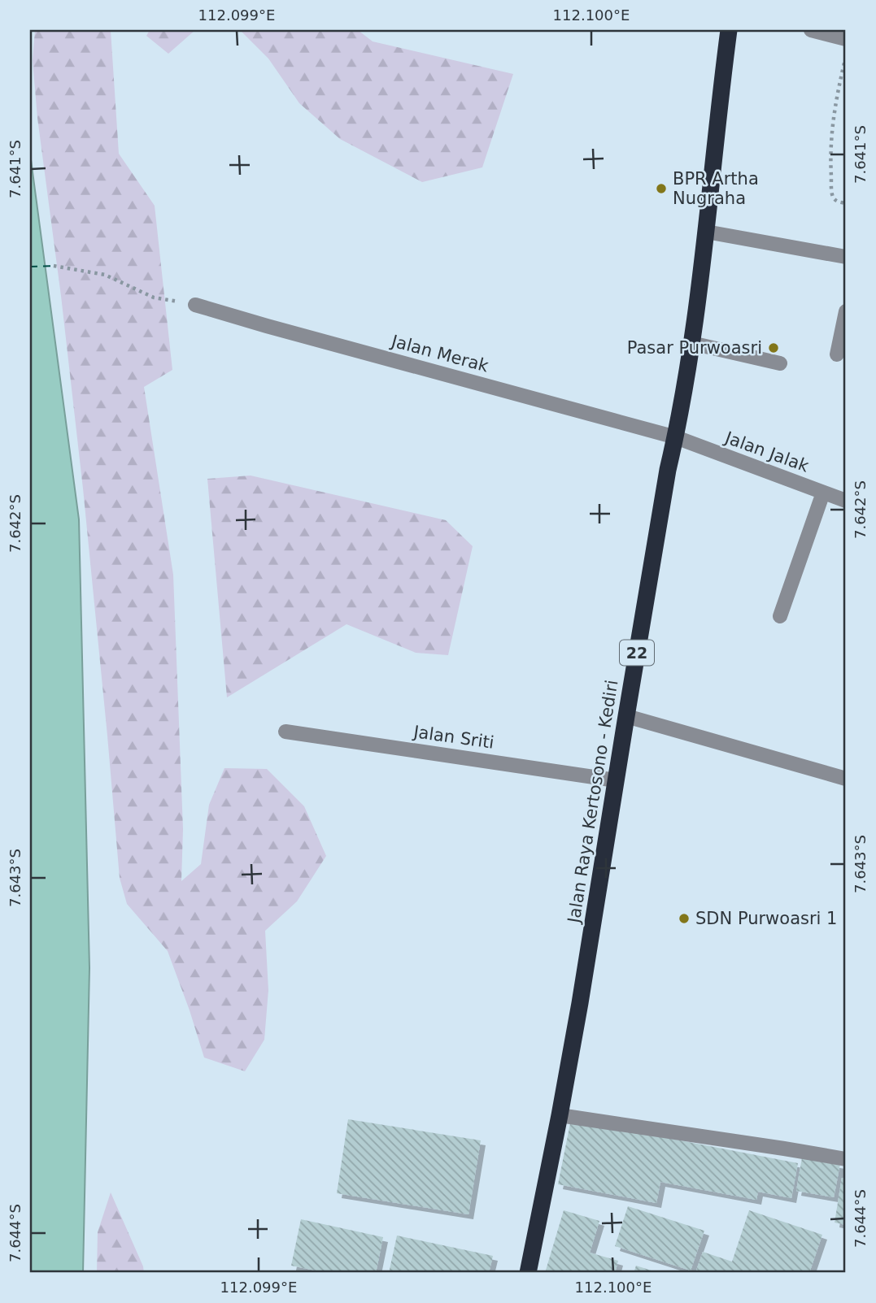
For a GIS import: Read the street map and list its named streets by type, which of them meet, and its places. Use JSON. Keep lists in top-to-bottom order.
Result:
{
  "streets": {
    "highway": ["22", "Jalan Raya Kertosono - Kediri"],
    "street": ["Jalan Merak", "Jalan Jalak", "Jalan Sriti"]
  },
  "crossings": [
    ["Jalan Merak", "Jalan Jalak"],
    ["Jalan Merak", "Jalan Raya Kertosono - Kediri"],
    ["Jalan Jalak", "Jalan Raya Kertosono - Kediri"],
    ["Jalan Sriti", "Jalan Raya Kertosono - Kediri"]
  ],
  "places": ["BPR Artha Nugraha", "Pasar Purwoasri", "SDN Purwoasri 1"],
  "coordinates": [
    "112.099°E",
    "112.100°E",
    "7.641°S",
    "7.642°S",
    "7.643°S",
    "7.644°S"
  ]
}
